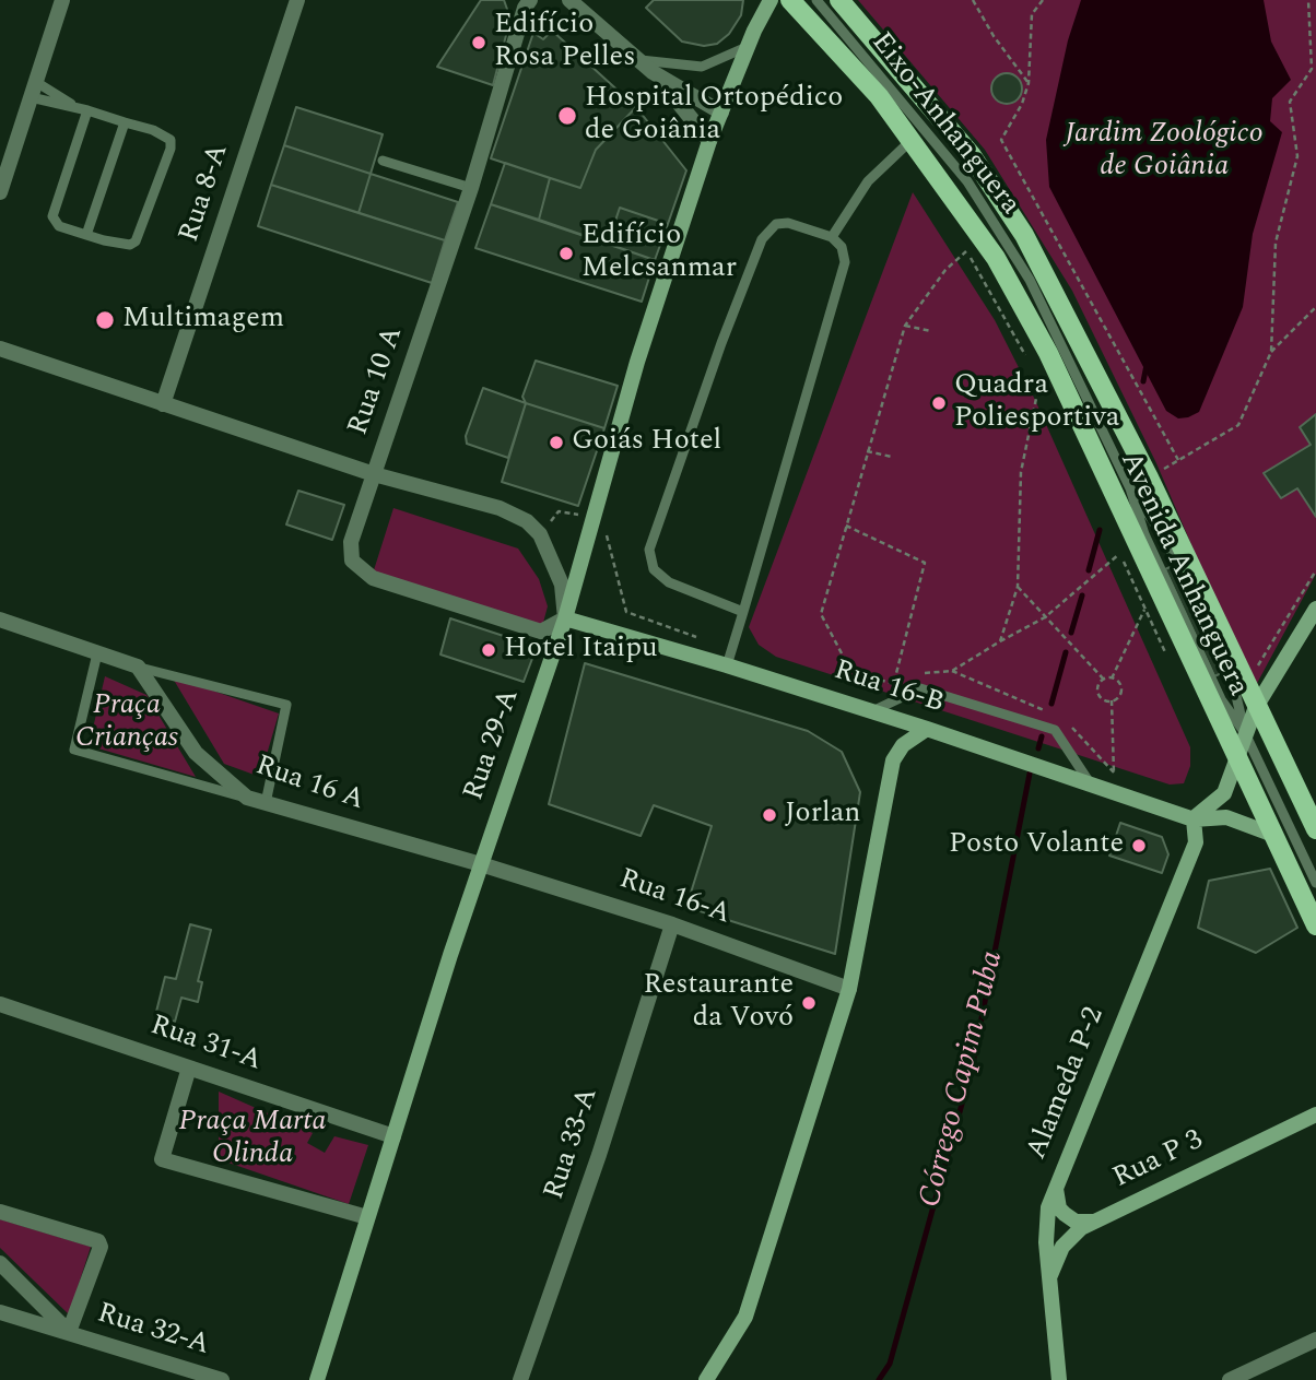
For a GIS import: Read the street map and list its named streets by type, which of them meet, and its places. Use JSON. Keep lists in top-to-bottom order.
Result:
{
  "streets": {
    "main road": ["Avenida Anhanguera"],
    "street": [
      "Rua 8-A",
      "Rua 10 A",
      "Rua 16-B",
      "Rua 29-A",
      "Rua 16 A",
      "Rua 16-A",
      "Rua 31-A",
      "Alameda P-2",
      "Rua 33-A",
      "Rua P 3",
      "Rua 32-A"
    ],
    "lane": ["Eixo-Anhanguera"]
  },
  "crossings": [
    ["Rua 10 A", "Rua 16-B"],
    ["Rua 10 A", "Rua 29-A"],
    ["Avenida Anhanguera", "Rua 16-B"],
    ["Rua 16-B", "Rua 29-A"],
    ["Rua 16-B", "Alameda P-2"],
    ["Rua 29-A", "Rua 16 A"],
    ["Rua 29-A", "Rua 16-A"],
    ["Rua 29-A", "Rua 31-A"],
    ["Rua 16 A", "Rua 16-A"],
    ["Rua 16-A", "Rua 33-A"],
    ["Alameda P-2", "Rua P 3"]
  ],
  "water": ["Córrego Capim Puba"],
  "parks": ["Jardim Zoológico de Goiânia", "Praça Crianças", "Praça Marta Olinda"],
  "places": [
    "Edifício Rosa Pelles",
    "Hospital Ortopédico de Goiânia",
    "Edifício Melcsanmar",
    "Multimagem",
    "Quadra Poliesportiva",
    "Goiás Hotel",
    "Hotel Itaipu",
    "Jorlan",
    "Posto Volante",
    "Restaurante da Vovó"
  ]
}
